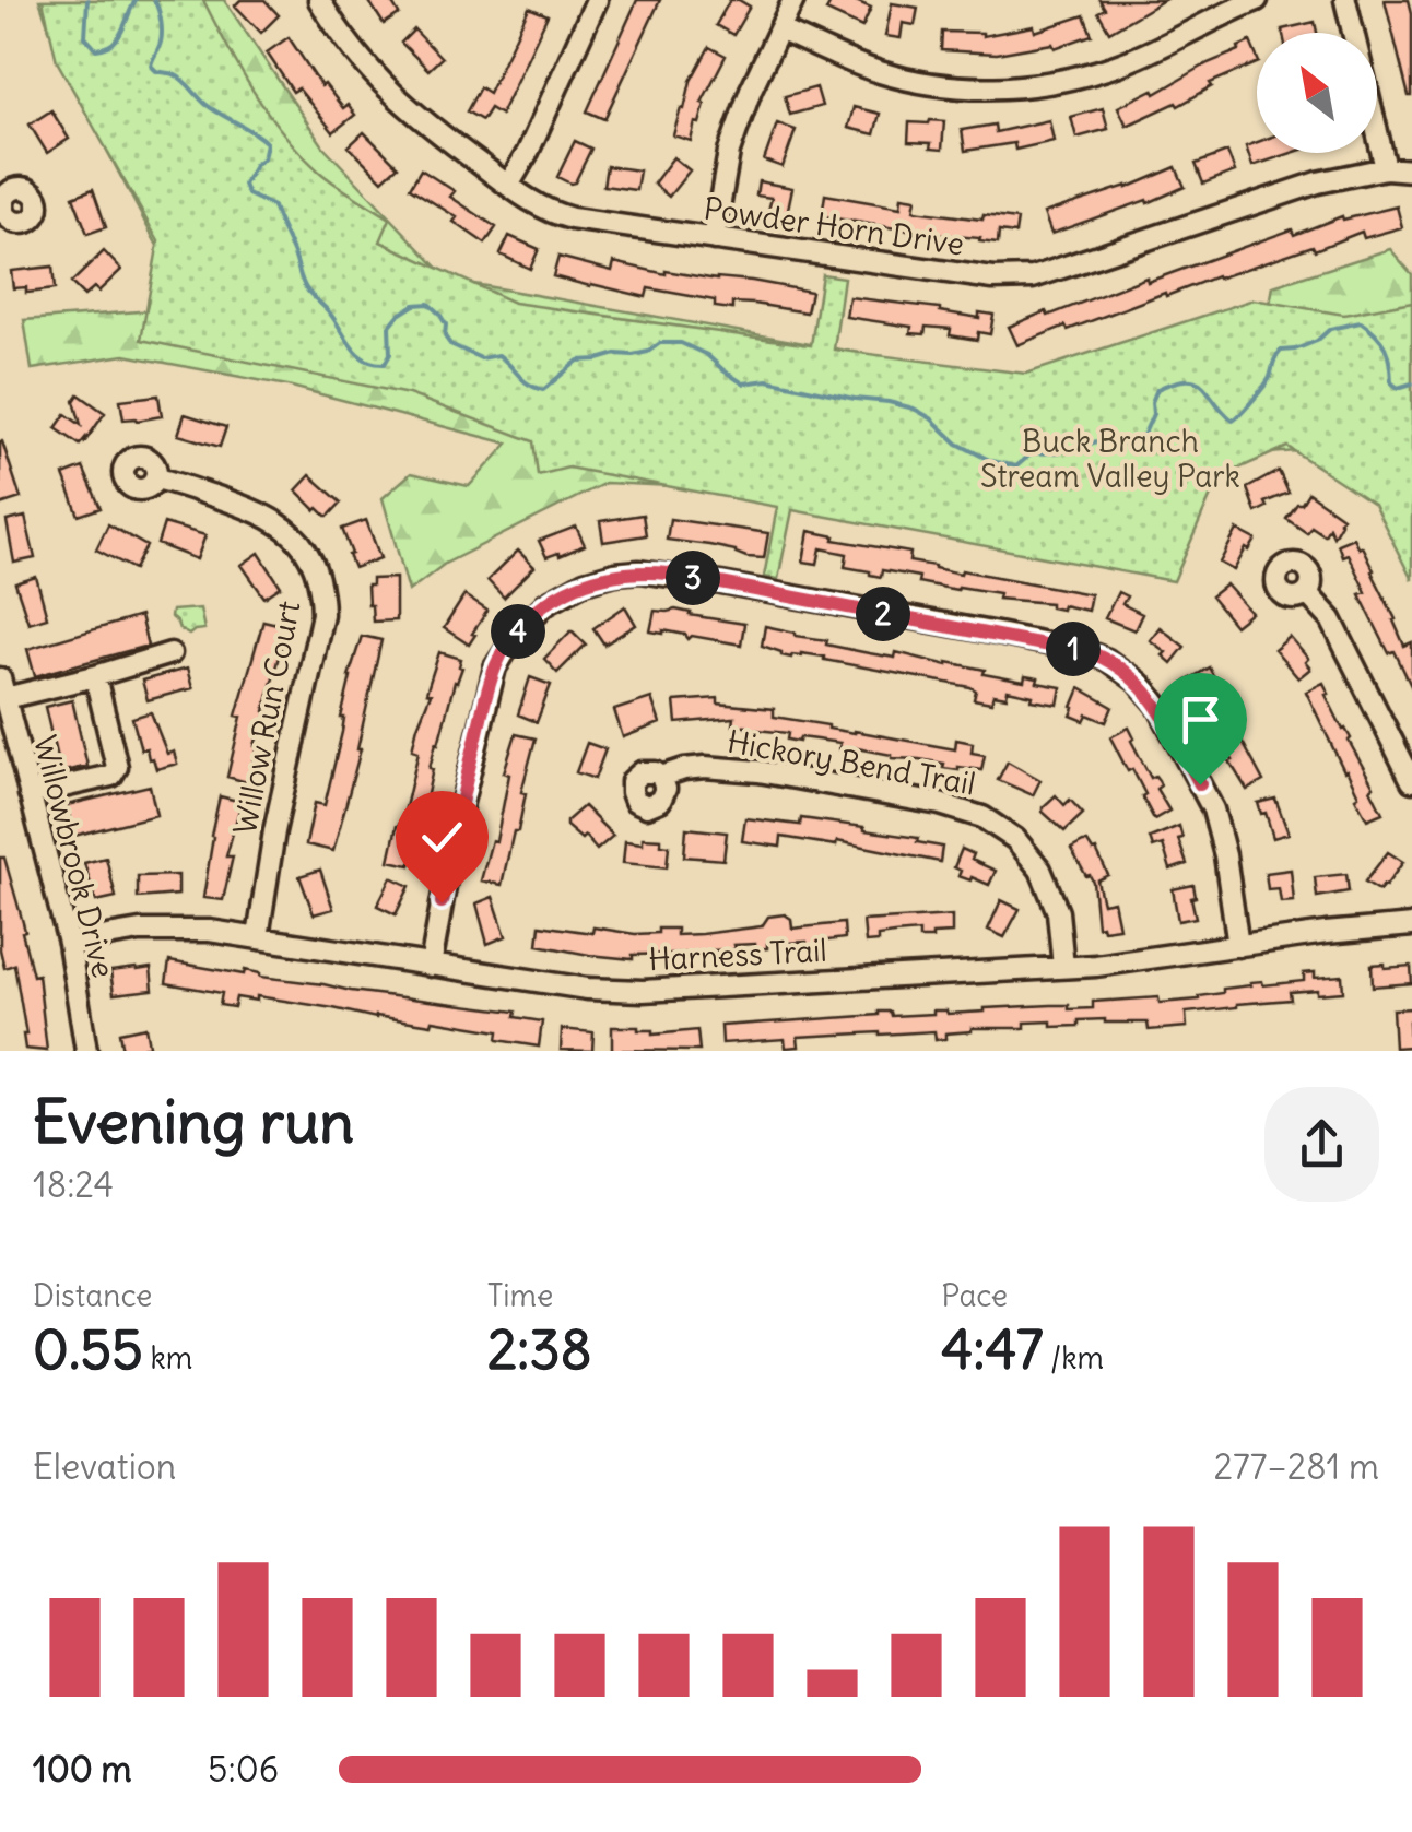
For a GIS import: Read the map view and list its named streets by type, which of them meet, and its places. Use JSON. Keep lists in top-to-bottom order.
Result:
{
  "streets": {
    "street": [
      "Powder Horn Drive",
      "Willow Run Court",
      "Hickory Bend Trail",
      "Willowbrook Drive",
      "Harness Trail"
    ]
  },
  "crossings": [
    ["Willow Run Court", "Harness Trail"],
    ["Hickory Bend Trail", "Harness Trail"],
    ["Willowbrook Drive", "Harness Trail"]
  ],
  "parks": ["Buck Branch Stream Valley Park"],
  "north": "top left",
  "page": {
    "pins": [
      "3",
      "2",
      "4",
      "1"
    ],
    "heading": ["Evening run", "18:24"],
    "stats": [
      ["Distance", "0.55 km"],
      ["Time", "2:38"],
      ["Pace", "4:47 /km"]
    ],
    "chart": ["Elevation", "277–281 m"],
    "list": [
      {
        "name": "100 m",
        "note": "5:06"
      }
    ]
  }
}
